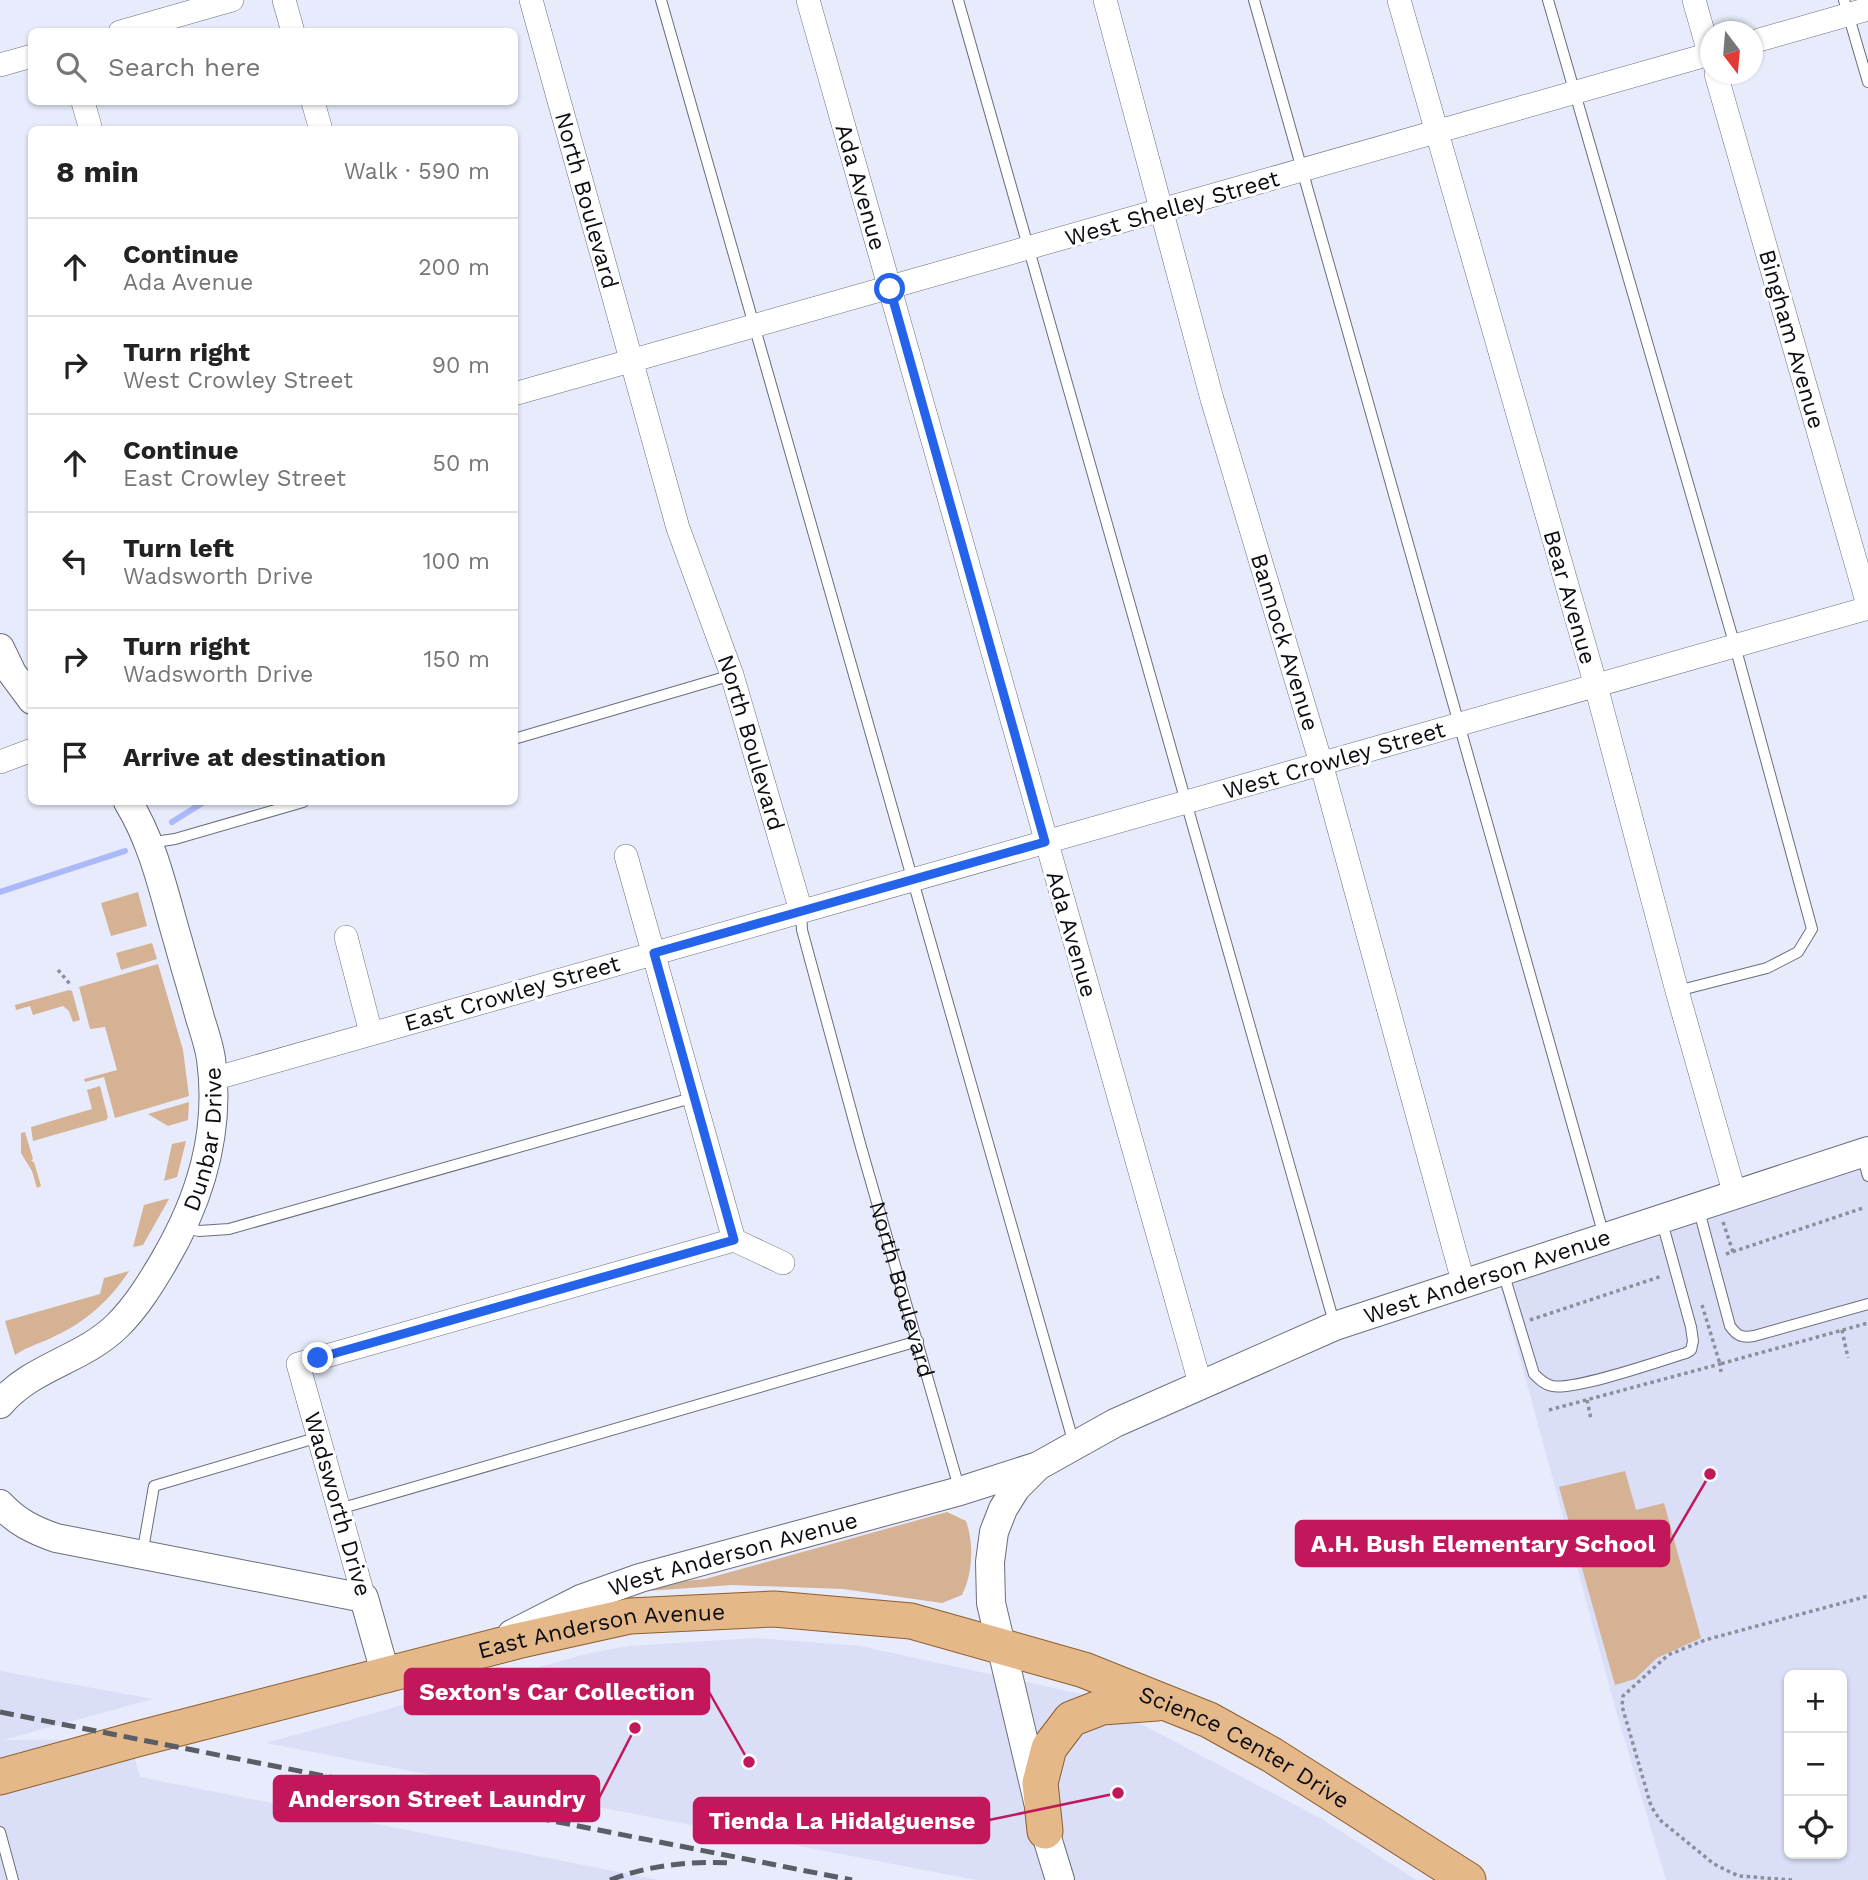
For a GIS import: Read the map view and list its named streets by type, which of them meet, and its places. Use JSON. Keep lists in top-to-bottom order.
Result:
{
  "streets": {
    "main road": ["East Anderson Avenue", "Science Center Drive"],
    "street": [
      "Ada Avenue",
      "North Boulevard",
      "West Shelley Street",
      "Bingham Avenue",
      "Bear Avenue",
      "Bannock Avenue",
      "West Crowley Street",
      "East Crowley Street",
      "Dunbar Drive",
      "West Anderson Avenue",
      "Wadsworth Drive"
    ]
  },
  "crossings": [
    ["Ada Avenue", "West Shelley Street"],
    ["Ada Avenue", "West Crowley Street"],
    ["Ada Avenue", "West Anderson Avenue"],
    ["North Boulevard", "West Shelley Street"],
    ["North Boulevard", "West Crowley Street"],
    ["North Boulevard", "East Crowley Street"],
    ["North Boulevard", "West Anderson Avenue"],
    ["West Shelley Street", "Bear Avenue"],
    ["West Shelley Street", "Bannock Avenue"],
    ["Bingham Avenue", "West Crowley Street"],
    ["Bear Avenue", "West Crowley Street"],
    ["Bear Avenue", "West Anderson Avenue"],
    ["Bannock Avenue", "West Crowley Street"],
    ["Bannock Avenue", "West Anderson Avenue"],
    ["West Crowley Street", "East Crowley Street"],
    ["East Crowley Street", "Dunbar Drive"],
    ["West Anderson Avenue", "East Anderson Avenue"],
    ["Wadsworth Drive", "East Anderson Avenue"],
    ["East Anderson Avenue", "Science Center Drive"]
  ],
  "places": [
    "A.H. Bush Elementary School",
    "Anderson Street Laundry",
    "Sexton's Car Collection",
    "Tienda La Hidalguense"
  ],
  "north": "bottom",
  "page": {
    "search": "Search here",
    "heading": ["8 min", "Walk · 590 m"],
    "list": [
      ["Continue", "Ada Avenue", "200 m"],
      ["Turn right", "West Crowley Street", "90 m"],
      ["Continue", "East Crowley Street", "50 m"],
      ["Turn left", "Wadsworth Drive", "100 m"],
      ["Turn right", "Wadsworth Drive", "150 m"],
      "Arrive at destination"
    ],
    "map_buttons": ["+", "−"]
  }
}
